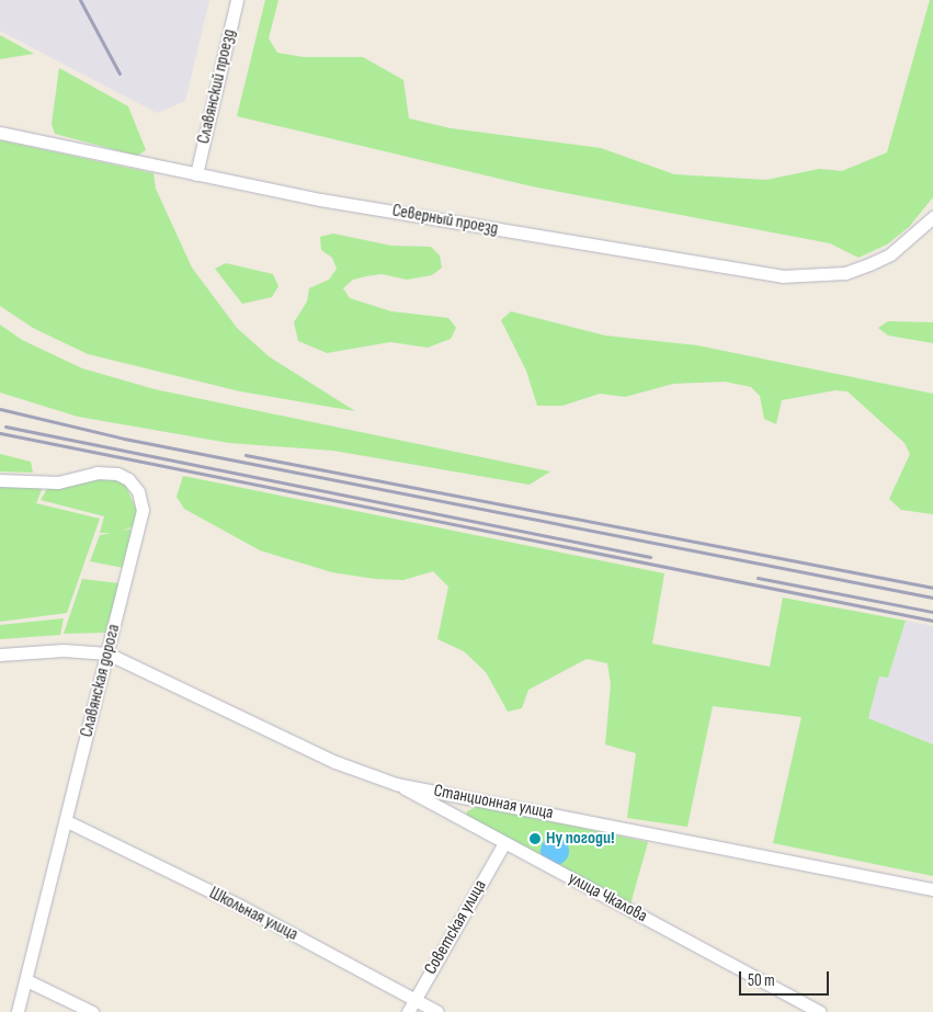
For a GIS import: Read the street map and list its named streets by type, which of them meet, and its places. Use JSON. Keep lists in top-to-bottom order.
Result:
{
  "streets": {
    "street": [
      "Славянский проезд",
      "Северный проезд",
      "Славянская дорога",
      "Станционная улица",
      "улица Чкалова",
      "Школьная улица",
      "Советская улица"
    ]
  },
  "crossings": [
    ["Славянский проезд", "Северный проезд"],
    ["Славянская дорога", "Станционная улица"],
    ["Славянская дорога", "Школьная улица"],
    ["Станционная улица", "улица Чкалова"],
    ["улица Чкалова", "Советская улица"],
    ["Школьная улица", "Советская улица"]
  ],
  "places": ["Ну погоди!"],
  "scale_bar": "50 m"
}
